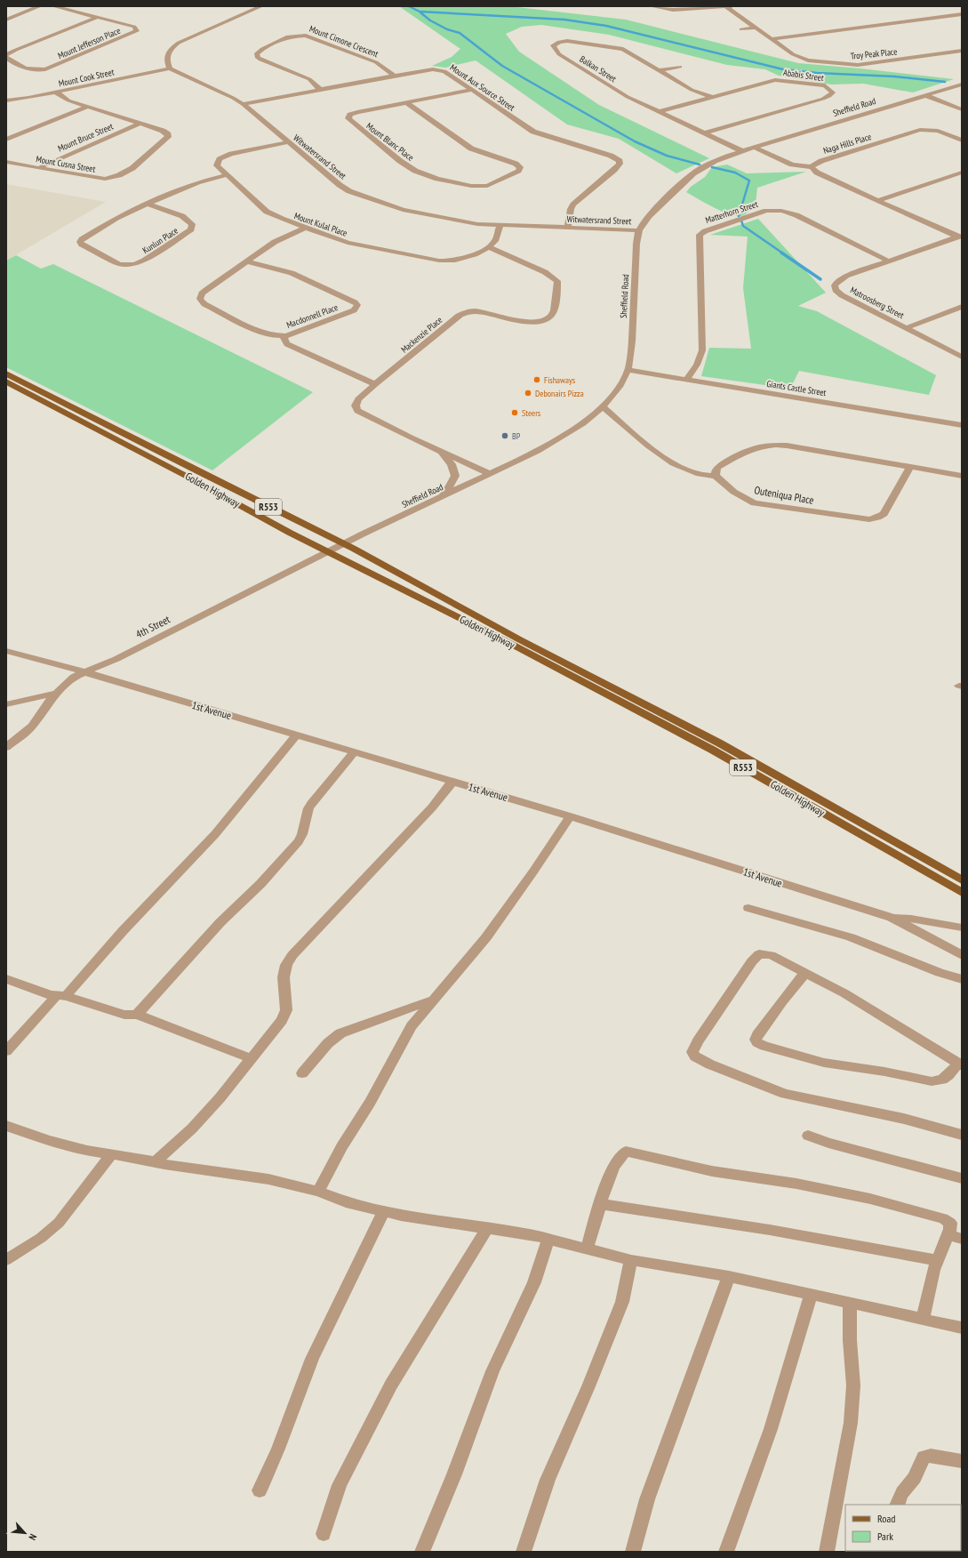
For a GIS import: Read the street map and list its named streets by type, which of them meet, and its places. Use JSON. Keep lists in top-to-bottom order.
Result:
{
  "streets": {
    "main road": ["Golden Highway", "R553"],
    "street": [
      "Mount Cimone Crescent",
      "Mount Jefferson Place",
      "Troy Peak Place",
      "Balkan Street",
      "Ababis Street",
      "Mount Cook Street",
      "Mount Aux Source Street",
      "Sheffield Road",
      "Mount Bruce Street",
      "Mount Blanc Place",
      "Naga Hills Place",
      "Witwatersrand Street",
      "Mount Cusna Street",
      "Matterhorn Street",
      "Mount Kulal Place",
      "Kunlun Place",
      "Matroosberg Street",
      "Macdonnell Place",
      "Mackenzie Place",
      "Giants Castle Street",
      "Outeniqua Place",
      "4th Street",
      "1st Avenue"
    ]
  },
  "crossings": [
    ["Mount Cimone Crescent", "Mount Aux Source Street"],
    ["Balkan Street", "Ababis Street"],
    ["Balkan Street", "Sheffield Road"],
    ["Mount Cook Street", "Witwatersrand Street"],
    ["Mount Cook Street", "Mount Cusna Street"],
    ["Mount Aux Source Street", "Mount Blanc Place"],
    ["Mount Aux Source Street", "Witwatersrand Street"],
    ["Sheffield Road", "Witwatersrand Street"],
    ["Sheffield Road", "Mackenzie Place"],
    ["Sheffield Road", "Giants Castle Street"],
    ["Sheffield Road", "Golden Highway"],
    ["Sheffield Road", "4th Street"],
    ["Mount Bruce Street", "Mount Cusna Street"],
    ["Witwatersrand Street", "Mount Kulal Place"],
    ["Matterhorn Street", "Matroosberg Street"],
    ["Matterhorn Street", "Giants Castle Street"],
    ["Mount Kulal Place", "Kunlun Place"],
    ["Mount Kulal Place", "Macdonnell Place"],
    ["Mount Kulal Place", "Mackenzie Place"],
    ["Golden Highway", "4th Street"],
    ["4th Street", "1st Avenue"]
  ],
  "places": [
    "Fishaways",
    "Debonairs Pizza",
    "Steers",
    "BP"
  ],
  "legend": ["Road", "Park"],
  "north": "bottom right"
}
